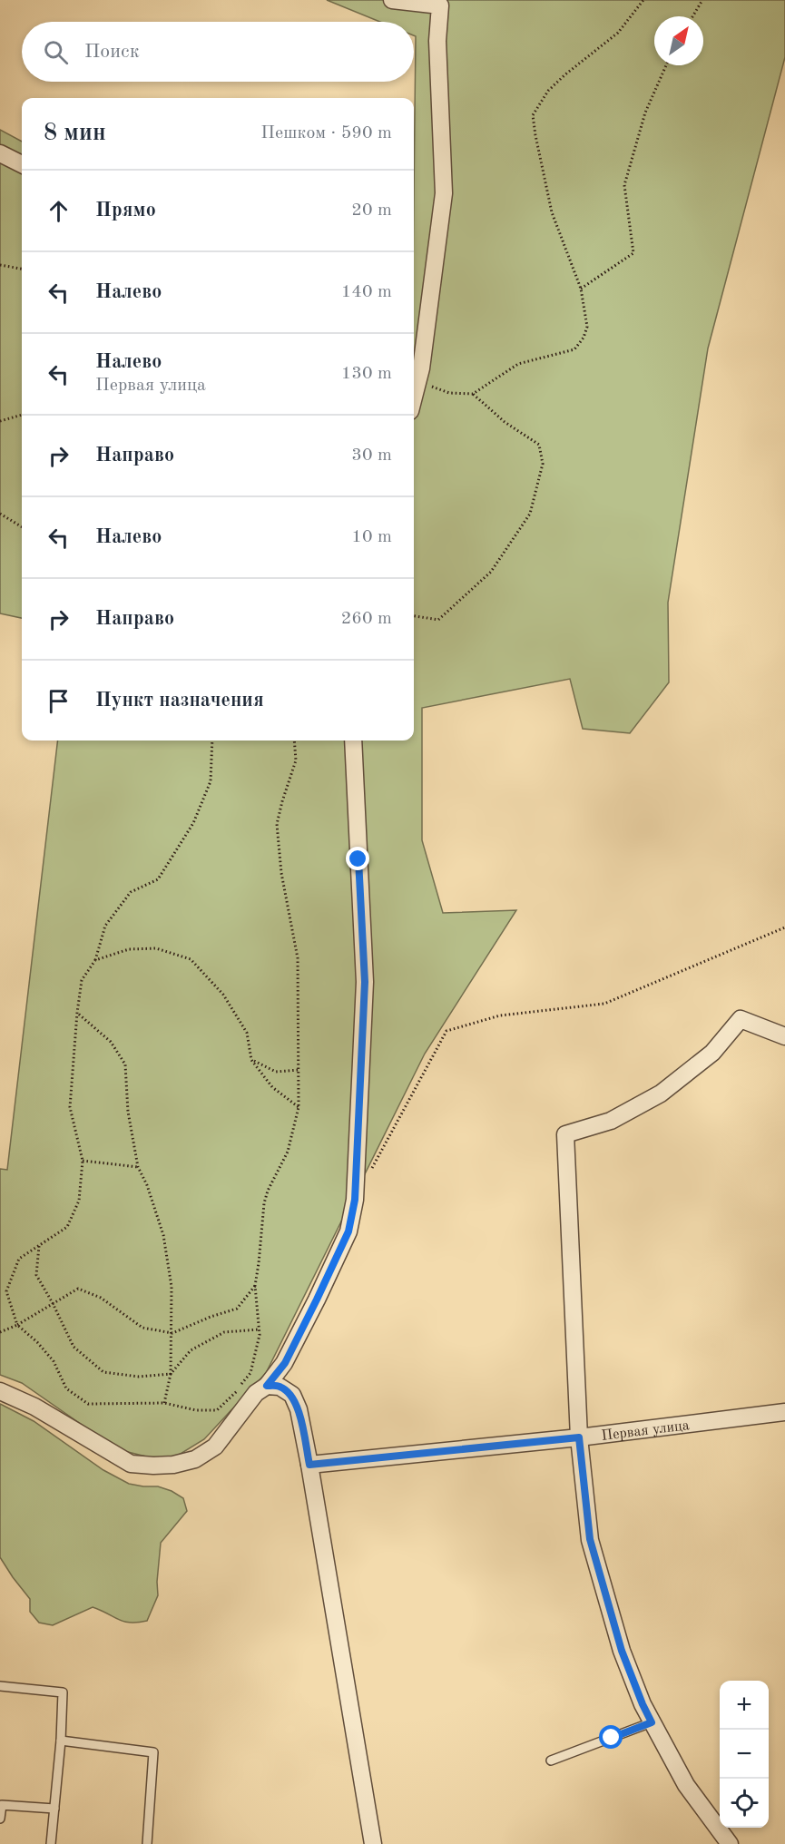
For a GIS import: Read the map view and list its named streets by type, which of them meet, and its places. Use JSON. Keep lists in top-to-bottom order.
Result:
{
  "streets": {
    "street": ["Первая улица"]
  },
  "north": "top right",
  "page": {
    "search": "Поиск",
    "heading": ["8 мин", "Пешком · 590 m"],
    "list": [
      ["Прямо", "20 m"],
      ["Налево", "140 m"],
      ["Налево", "Первая улица", "130 m"],
      ["Направо", "30 m"],
      ["Налево", "10 m"],
      ["Направо", "260 m"],
      "Пункт назначения"
    ],
    "map_buttons": ["+", "−"]
  }
}
